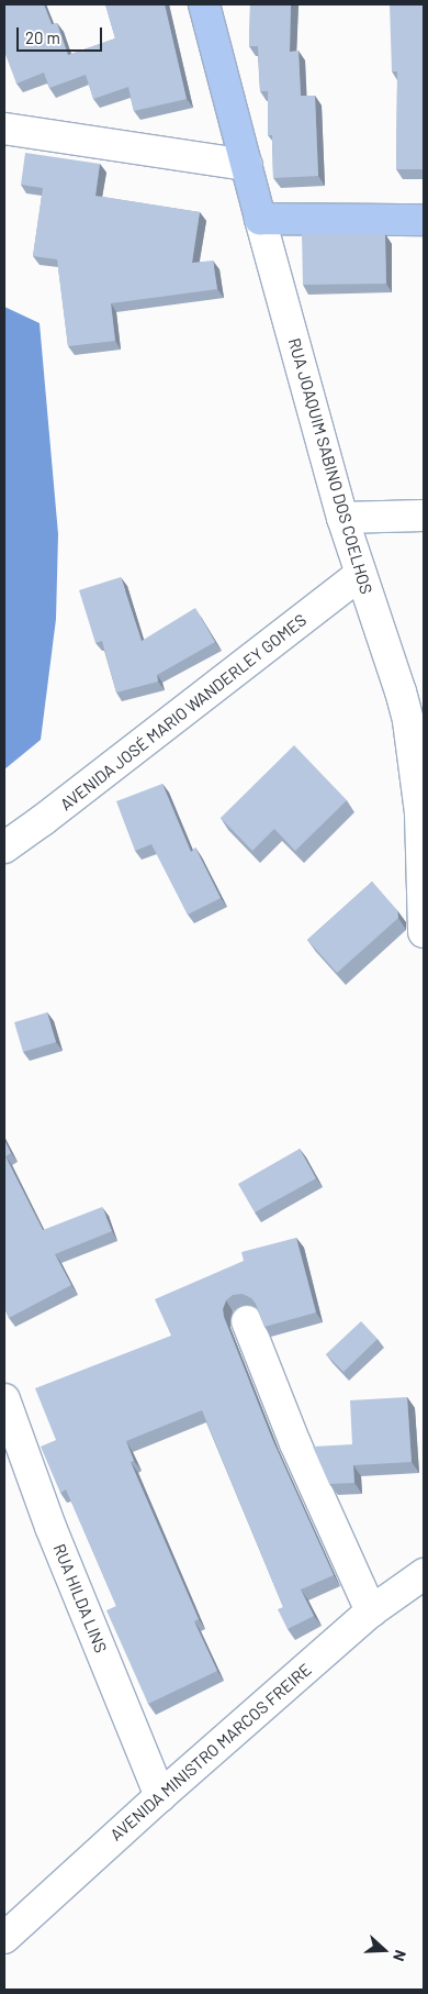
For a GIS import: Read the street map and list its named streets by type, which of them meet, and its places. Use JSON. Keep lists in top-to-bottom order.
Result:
{
  "streets": {
    "main road": ["RUA JOAQUIM SABINO DOS COELHOS"],
    "street": ["AVENIDA JOSÉ MARIO WANDERLEY GOMES", "RUA HILDA LINS", "AVENIDA MINISTRO MARCOS FREIRE"]
  },
  "crossings": [
    ["RUA JOAQUIM SABINO DOS COELHOS", "AVENIDA JOSÉ MARIO WANDERLEY GOMES"],
    ["RUA HILDA LINS", "AVENIDA MINISTRO MARCOS FREIRE"]
  ],
  "scale_bar": "20 m",
  "north": "right"
}
